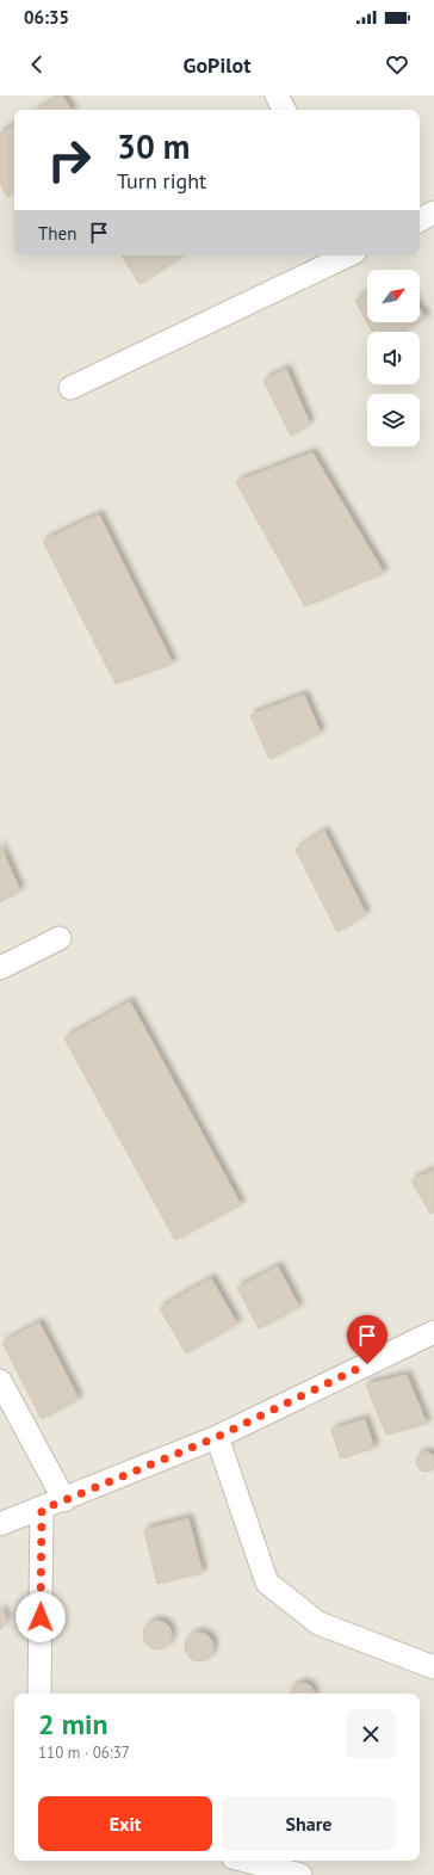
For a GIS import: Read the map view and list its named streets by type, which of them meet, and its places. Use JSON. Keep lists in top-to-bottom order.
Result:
{
  "north": "top right",
  "page": {
    "status": "06:35",
    "header": "GoPilot",
    "turn": ["30 m", "Turn right"],
    "then": "Then",
    "heading": ["2 min", "110 m · 06:37"],
    "buttons": ["Exit", "Share"]
  }
}
